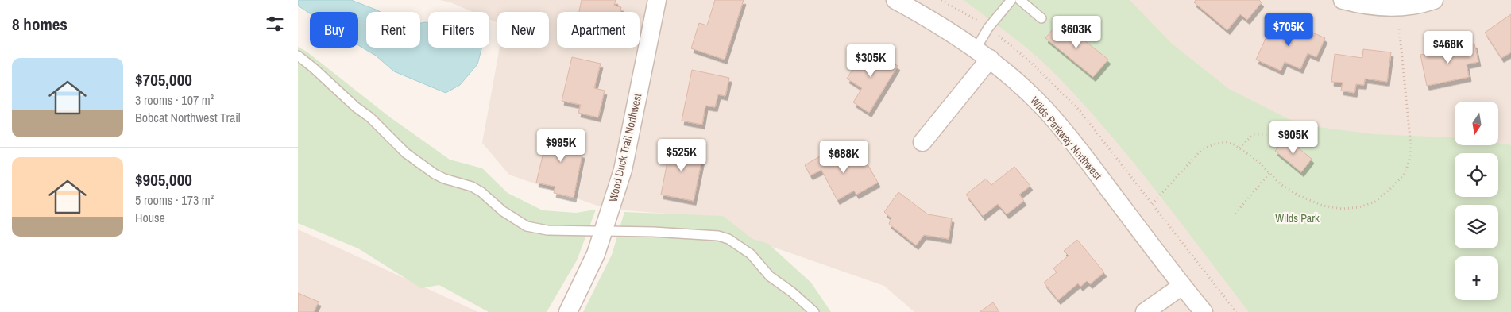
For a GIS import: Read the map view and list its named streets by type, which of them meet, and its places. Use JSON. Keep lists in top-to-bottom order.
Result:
{
  "streets": {
    "street": ["Wilds Parkway Northwest", "Wood Duck Trail Northwest"]
  },
  "parks": ["Wilds Park"],
  "north": "bottom",
  "page": {
    "heading": "8 homes",
    "chip": [
      "Buy",
      "Rent",
      "Filters",
      "New",
      "Apartment"
    ],
    "price": [
      "$705K",
      "$603K",
      "$468K",
      "$305K",
      "$905K",
      "$995K",
      "$525K",
      "$688K"
    ],
    "list": [
      {
        "name": "$705,000",
        "note": "3 rooms · 107 m² · Bobcat Northwest Trail"
      },
      {
        "name": "$905,000",
        "note": "5 rooms · 173 m² · House"
      }
    ],
    "map_buttons": "+"
  }
}
